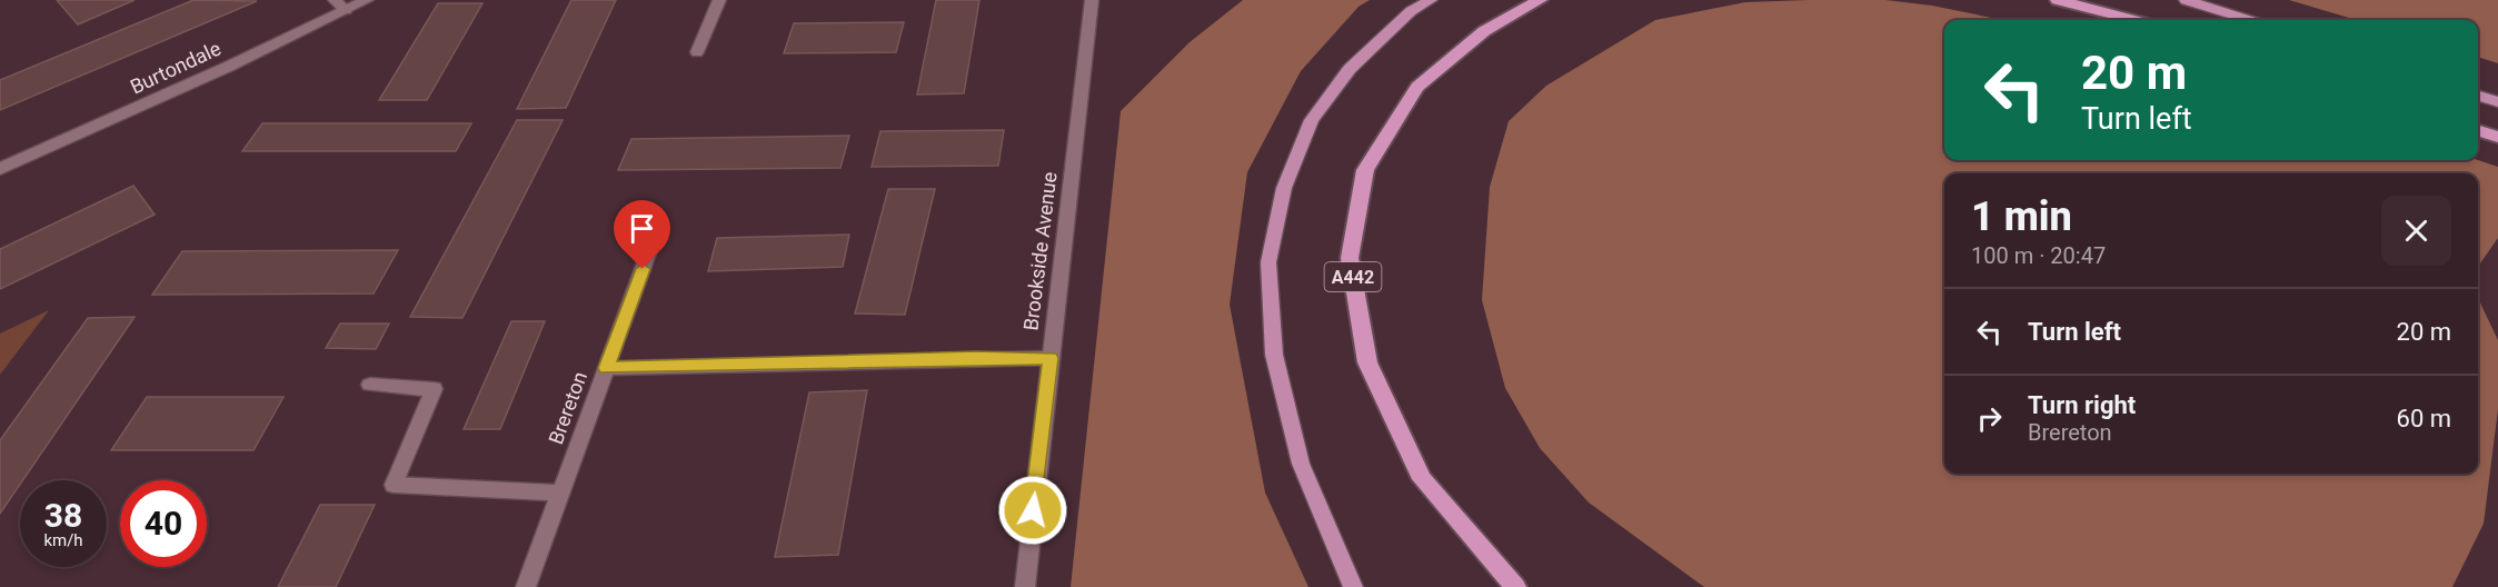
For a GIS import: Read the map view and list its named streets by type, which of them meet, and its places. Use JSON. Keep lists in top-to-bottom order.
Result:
{
  "streets": {
    "highway": ["A442"],
    "street": ["Burtondale", "Brookside Avenue", "Brereton"]
  },
  "page": {
    "turn": ["20 m", "Turn left"],
    "heading": ["1 min", "100 m · 20:47"],
    "list": [
      {
        "name": "Turn left",
        "value": "20 m"
      },
      {
        "name": "Turn right",
        "note": "Brereton",
        "value": "60 m"
      }
    ],
    "speed": "38 km/h",
    "limit": "40"
  }
}
